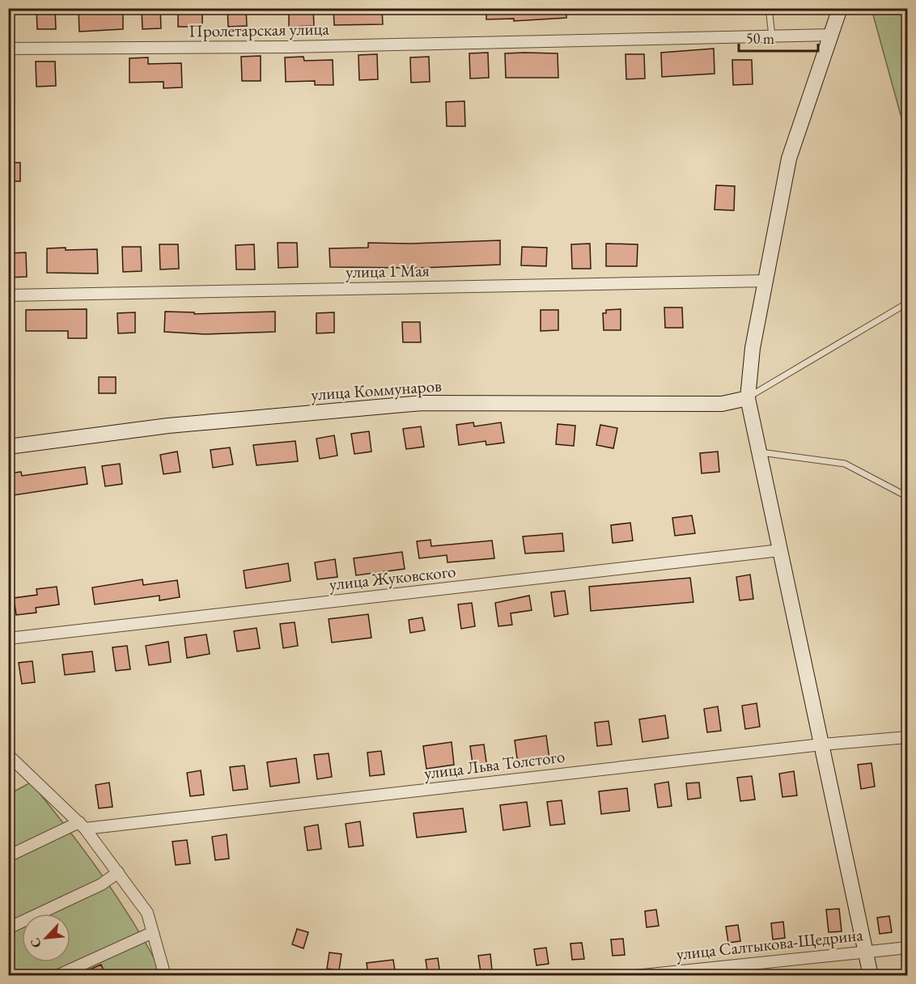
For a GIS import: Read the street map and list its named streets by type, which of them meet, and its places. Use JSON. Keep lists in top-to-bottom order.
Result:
{
  "streets": {
    "main road": ["улица Коммунаров"],
    "street": [
      "Пролетарская улица",
      "улица 1 Мая",
      "улица Жуковского",
      "улица Льва Толстого",
      "улица Салтыкова-Щедрина"
    ]
  },
  "scale_bar": "50 m",
  "north": "bottom left"
}
